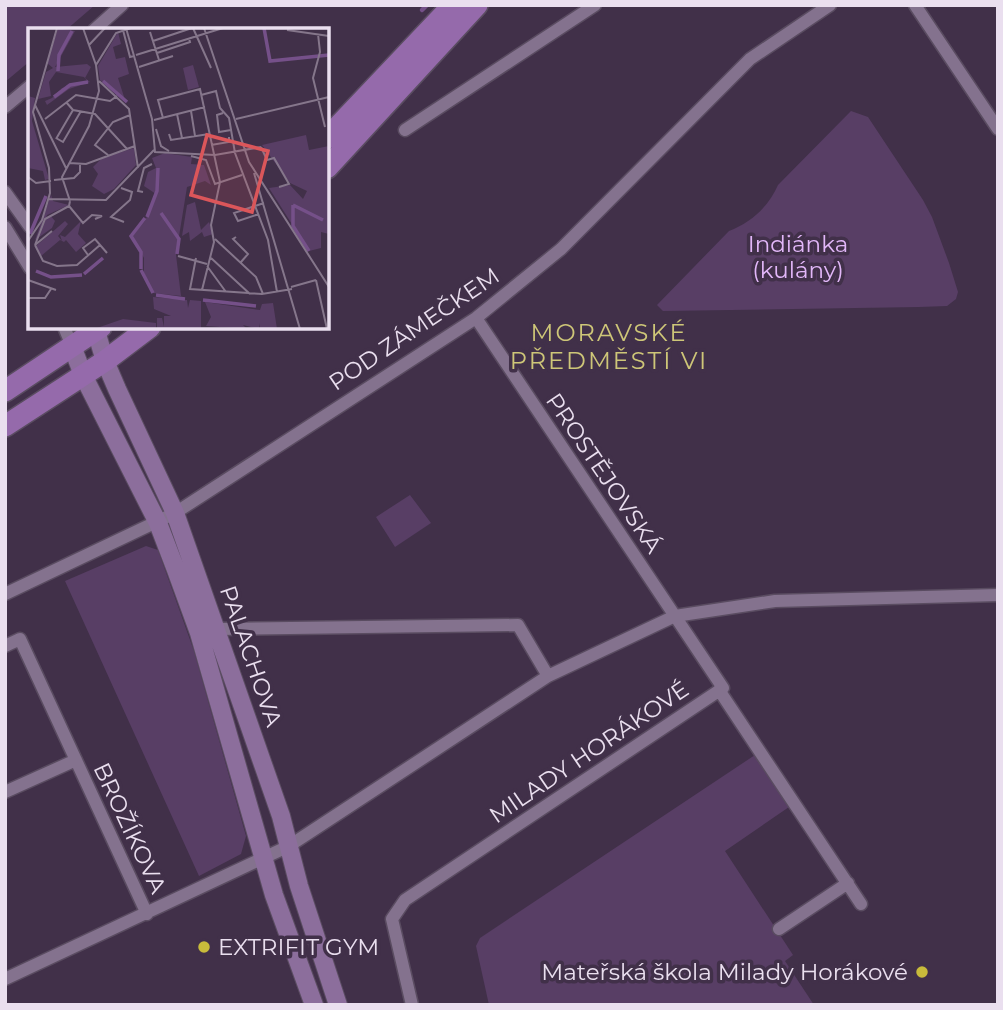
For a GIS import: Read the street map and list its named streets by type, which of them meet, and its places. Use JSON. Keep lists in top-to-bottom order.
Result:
{
  "streets": {
    "street": [
      "POD ZÁMEČKEM",
      "PROSTĚJOVSKÁ",
      "PALACHOVA",
      "MILADY HORÁKOVÉ",
      "BROŽÍKOVA"
    ]
  },
  "crossings": [
    ["POD ZÁMEČKEM", "PROSTĚJOVSKÁ"],
    ["POD ZÁMEČKEM", "PALACHOVA"],
    ["PROSTĚJOVSKÁ", "MILADY HORÁKOVÉ"],
    ["PALACHOVA", "BROŽÍKOVA"]
  ],
  "districts": ["MORAVSKÉ PŘEDMĚSTÍ VI"],
  "parks": ["Indiánka (kulány)"],
  "places": ["EXTRIFIT GYM", "Mateřská škola Milady Horákové"]
}
